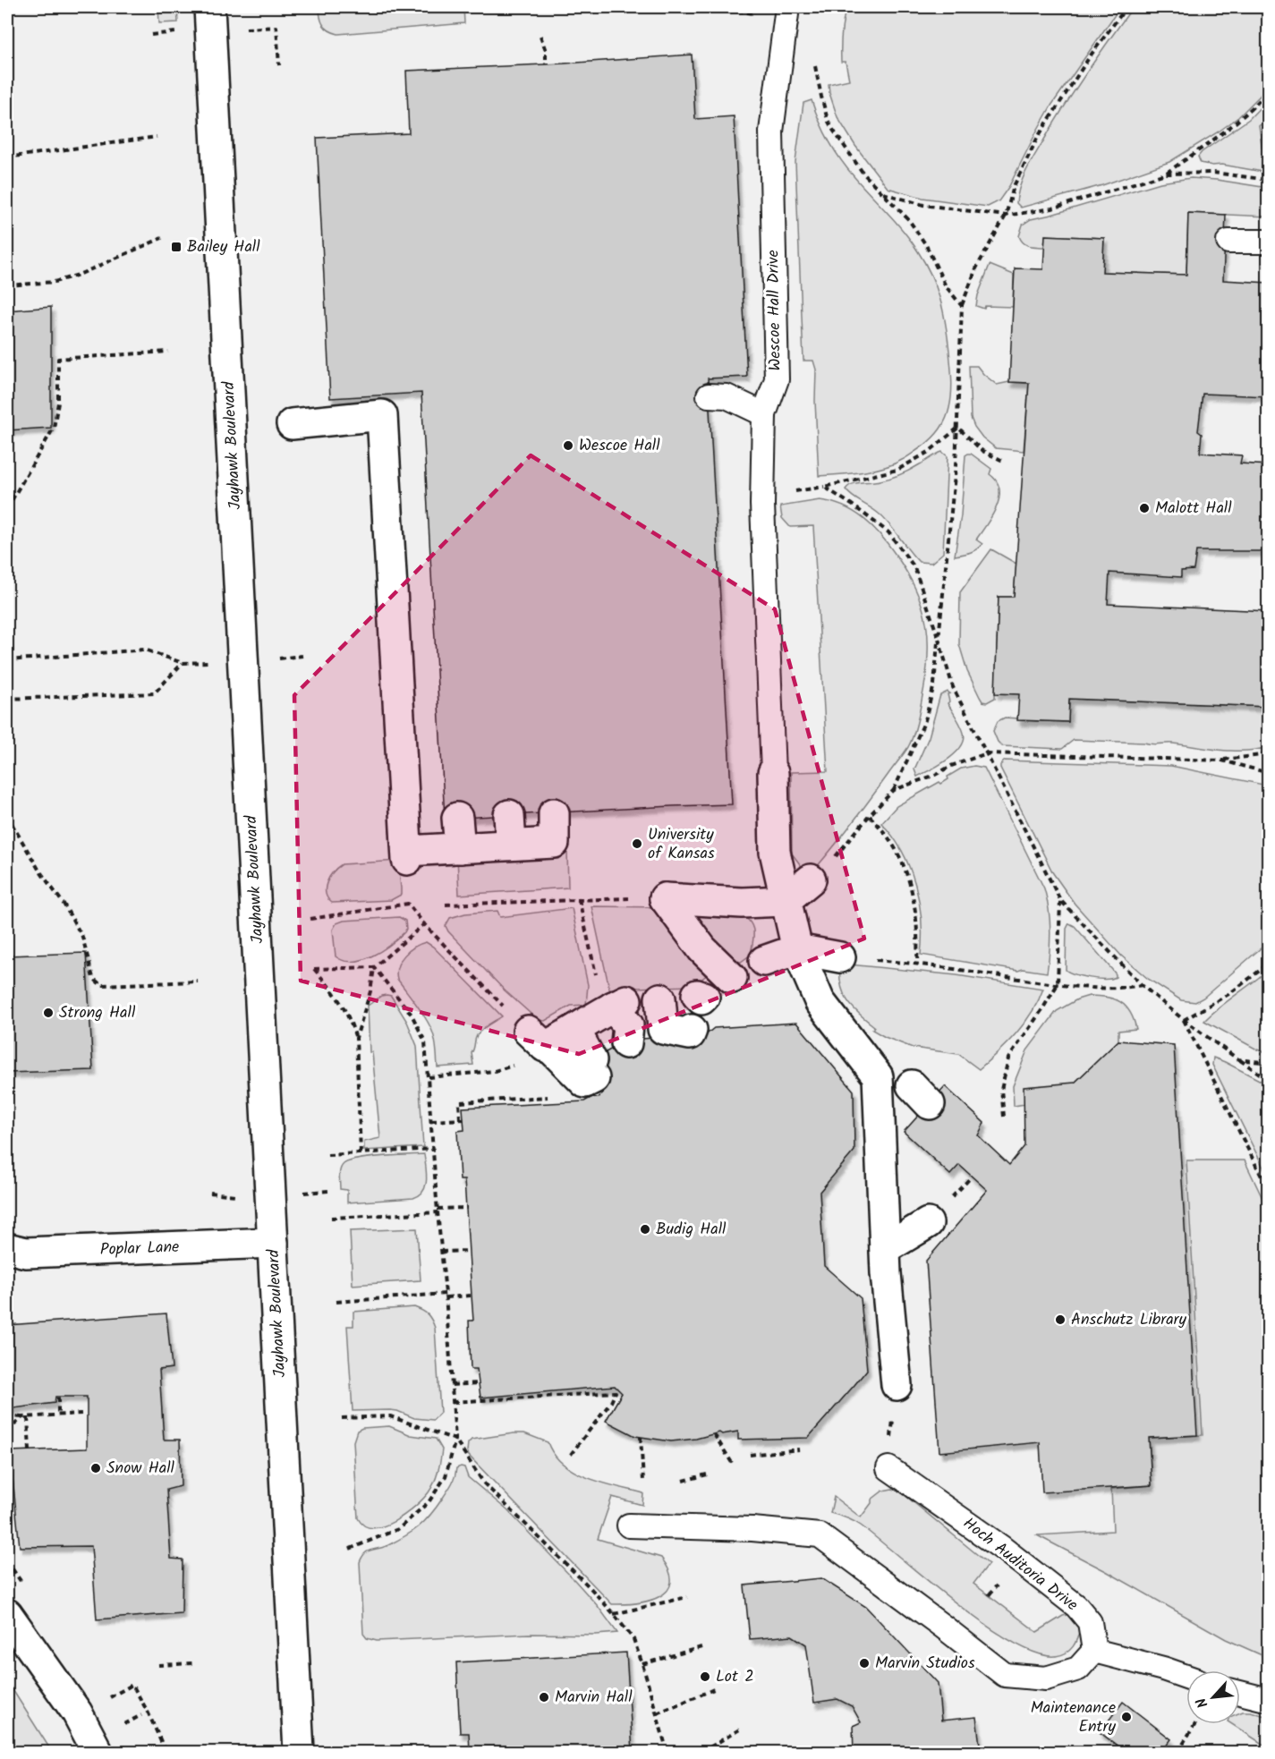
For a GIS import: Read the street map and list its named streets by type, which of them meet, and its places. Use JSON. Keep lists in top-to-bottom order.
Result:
{
  "streets": {
    "street": ["Jayhawk Boulevard", "Poplar Lane"],
    "lane": ["Wescoe Hall Drive", "Hoch Auditoria Drive"]
  },
  "crossings": [
    ["Jayhawk Boulevard", "Poplar Lane"]
  ],
  "places": {
    "transit": ["Bailey Hall"],
    "other": [
      "Wescoe Hall",
      "Malott Hall",
      "University of Kansas",
      "Strong Hall",
      "Budig Hall",
      "Anschutz Library",
      "Snow Hall",
      "Marvin Studios",
      "Lot 2",
      "Marvin Hall",
      "Maintenance Entry"
    ]
  },
  "north": "bottom left"
}
